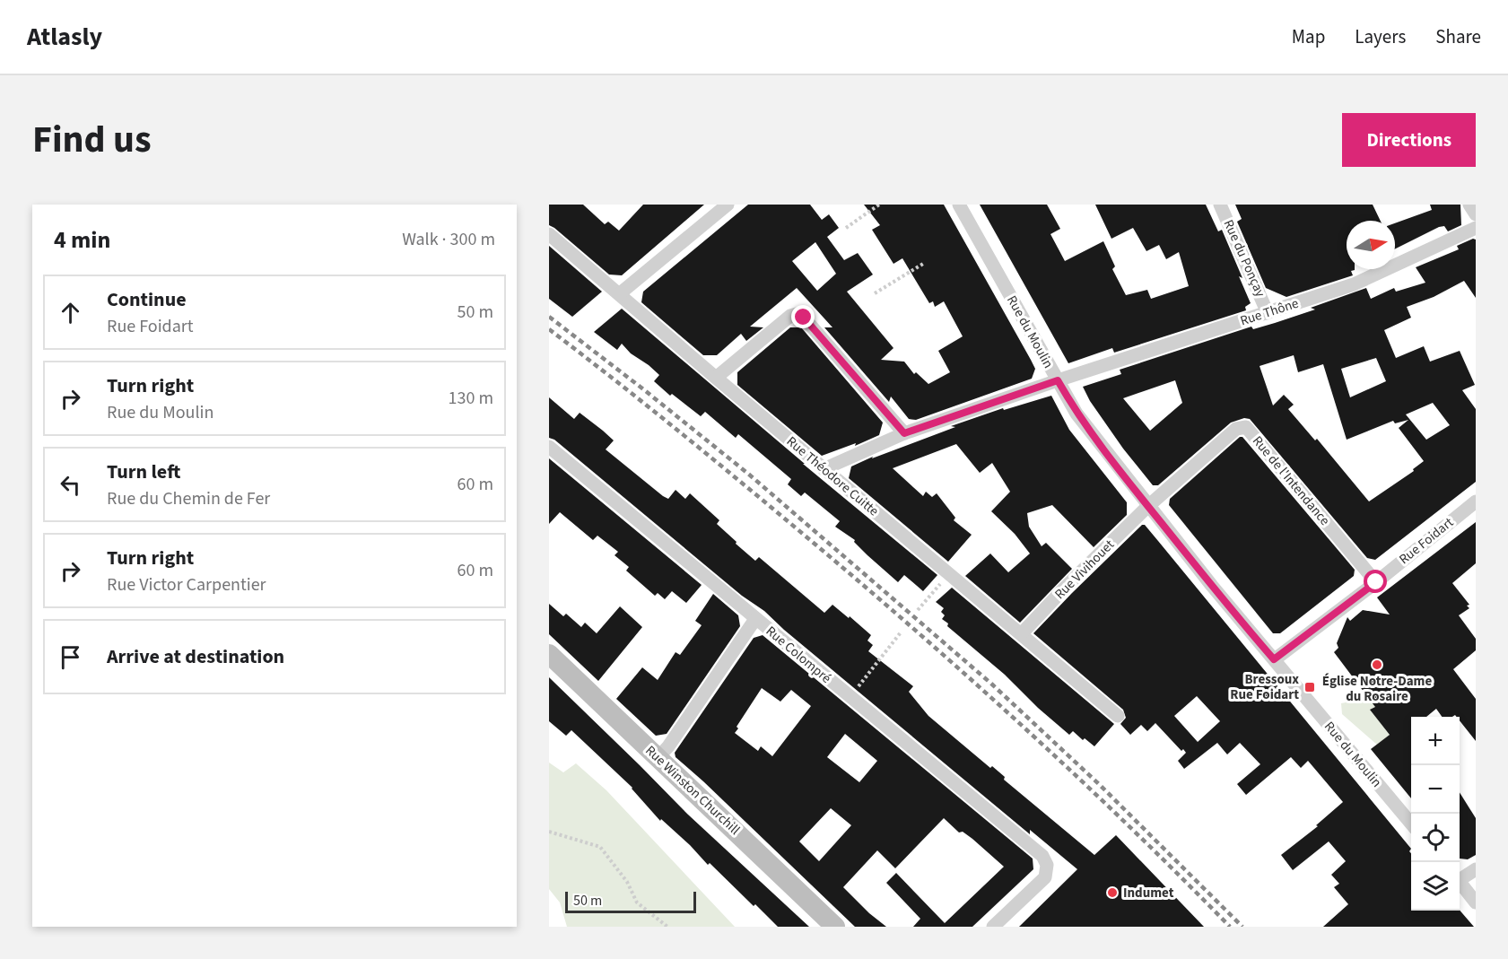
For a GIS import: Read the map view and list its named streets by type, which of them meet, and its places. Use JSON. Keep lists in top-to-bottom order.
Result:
{
  "streets": {
    "main road": ["Rue Winston Churchill"],
    "street": [
      "Rue du Ponçay",
      "Rue Thône",
      "Rue du Moulin",
      "Rue Théodore Cuitte",
      "Rue de l'Intendance",
      "Rue Foidart",
      "Rue Vivihouet",
      "Rue Colompré"
    ]
  },
  "crossings": [
    ["Rue du Ponçay", "Rue Thône"],
    ["Rue Thône", "Rue du Moulin"],
    ["Rue Thône", "Rue Théodore Cuitte"],
    ["Rue du Moulin", "Rue de l'Intendance"],
    ["Rue du Moulin", "Rue Foidart"],
    ["Rue du Moulin", "Rue Vivihouet"],
    ["Rue Théodore Cuitte", "Rue Vivihouet"],
    ["Rue de l'Intendance", "Rue Foidart"],
    ["Rue de l'Intendance", "Rue Vivihouet"]
  ],
  "places": {
    "other": ["Église Notre-Dame du Rosaire", "Indumet"],
    "transit": ["Bressoux Rue Foidart"]
  },
  "scale_bar": "50 m",
  "north": "right",
  "page": {
    "header": "Atlasly",
    "nav": ["Map", "Layers", "Share"],
    "title": "Find us",
    "buttons": "Directions",
    "heading": ["4 min", "Walk · 300 m"],
    "list": [
      ["Continue", "Rue Foidart", "50 m"],
      ["Turn right", "Rue du Moulin", "130 m"],
      ["Turn left", "Rue du Chemin de Fer", "60 m"],
      ["Turn right", "Rue Victor Carpentier", "60 m"],
      "Arrive at destination"
    ],
    "map_buttons": ["+", "−"],
    "scale": "50 m"
  }
}
